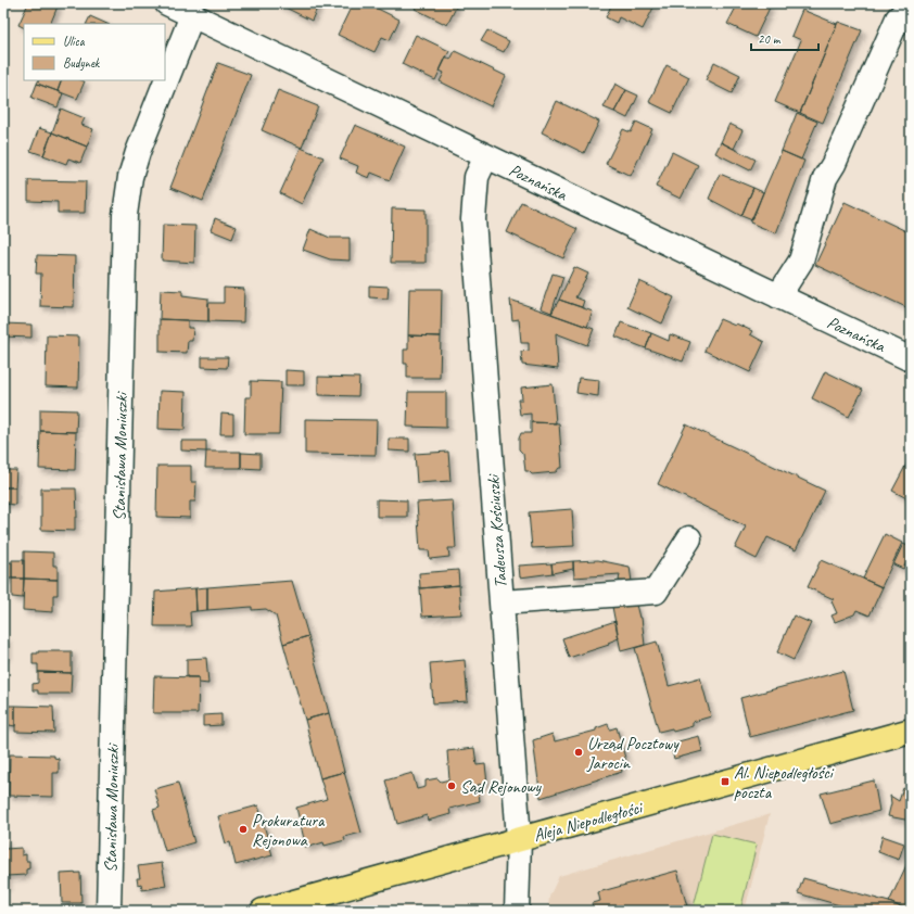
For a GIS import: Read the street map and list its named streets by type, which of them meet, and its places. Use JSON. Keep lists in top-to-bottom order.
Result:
{
  "streets": {
    "main road": ["Aleja Niepodległości"],
    "street": ["Poznańska", "Stanisława Moniuszki", "Tadeusza Kościuszki"]
  },
  "crossings": [
    ["Poznańska", "Stanisława Moniuszki"],
    ["Poznańska", "Tadeusza Kościuszki"],
    ["Tadeusza Kościuszki", "Aleja Niepodległości"]
  ],
  "places": {
    "other": ["Urząd Pocztowy Jarocin", "Sąd Rejonowy", "Prokuratura Rejonowa"],
    "transit": ["Al. Niepodległości poczta"]
  },
  "legend": ["Ulica", "Budynek"],
  "scale_bar": "20 m"
}
